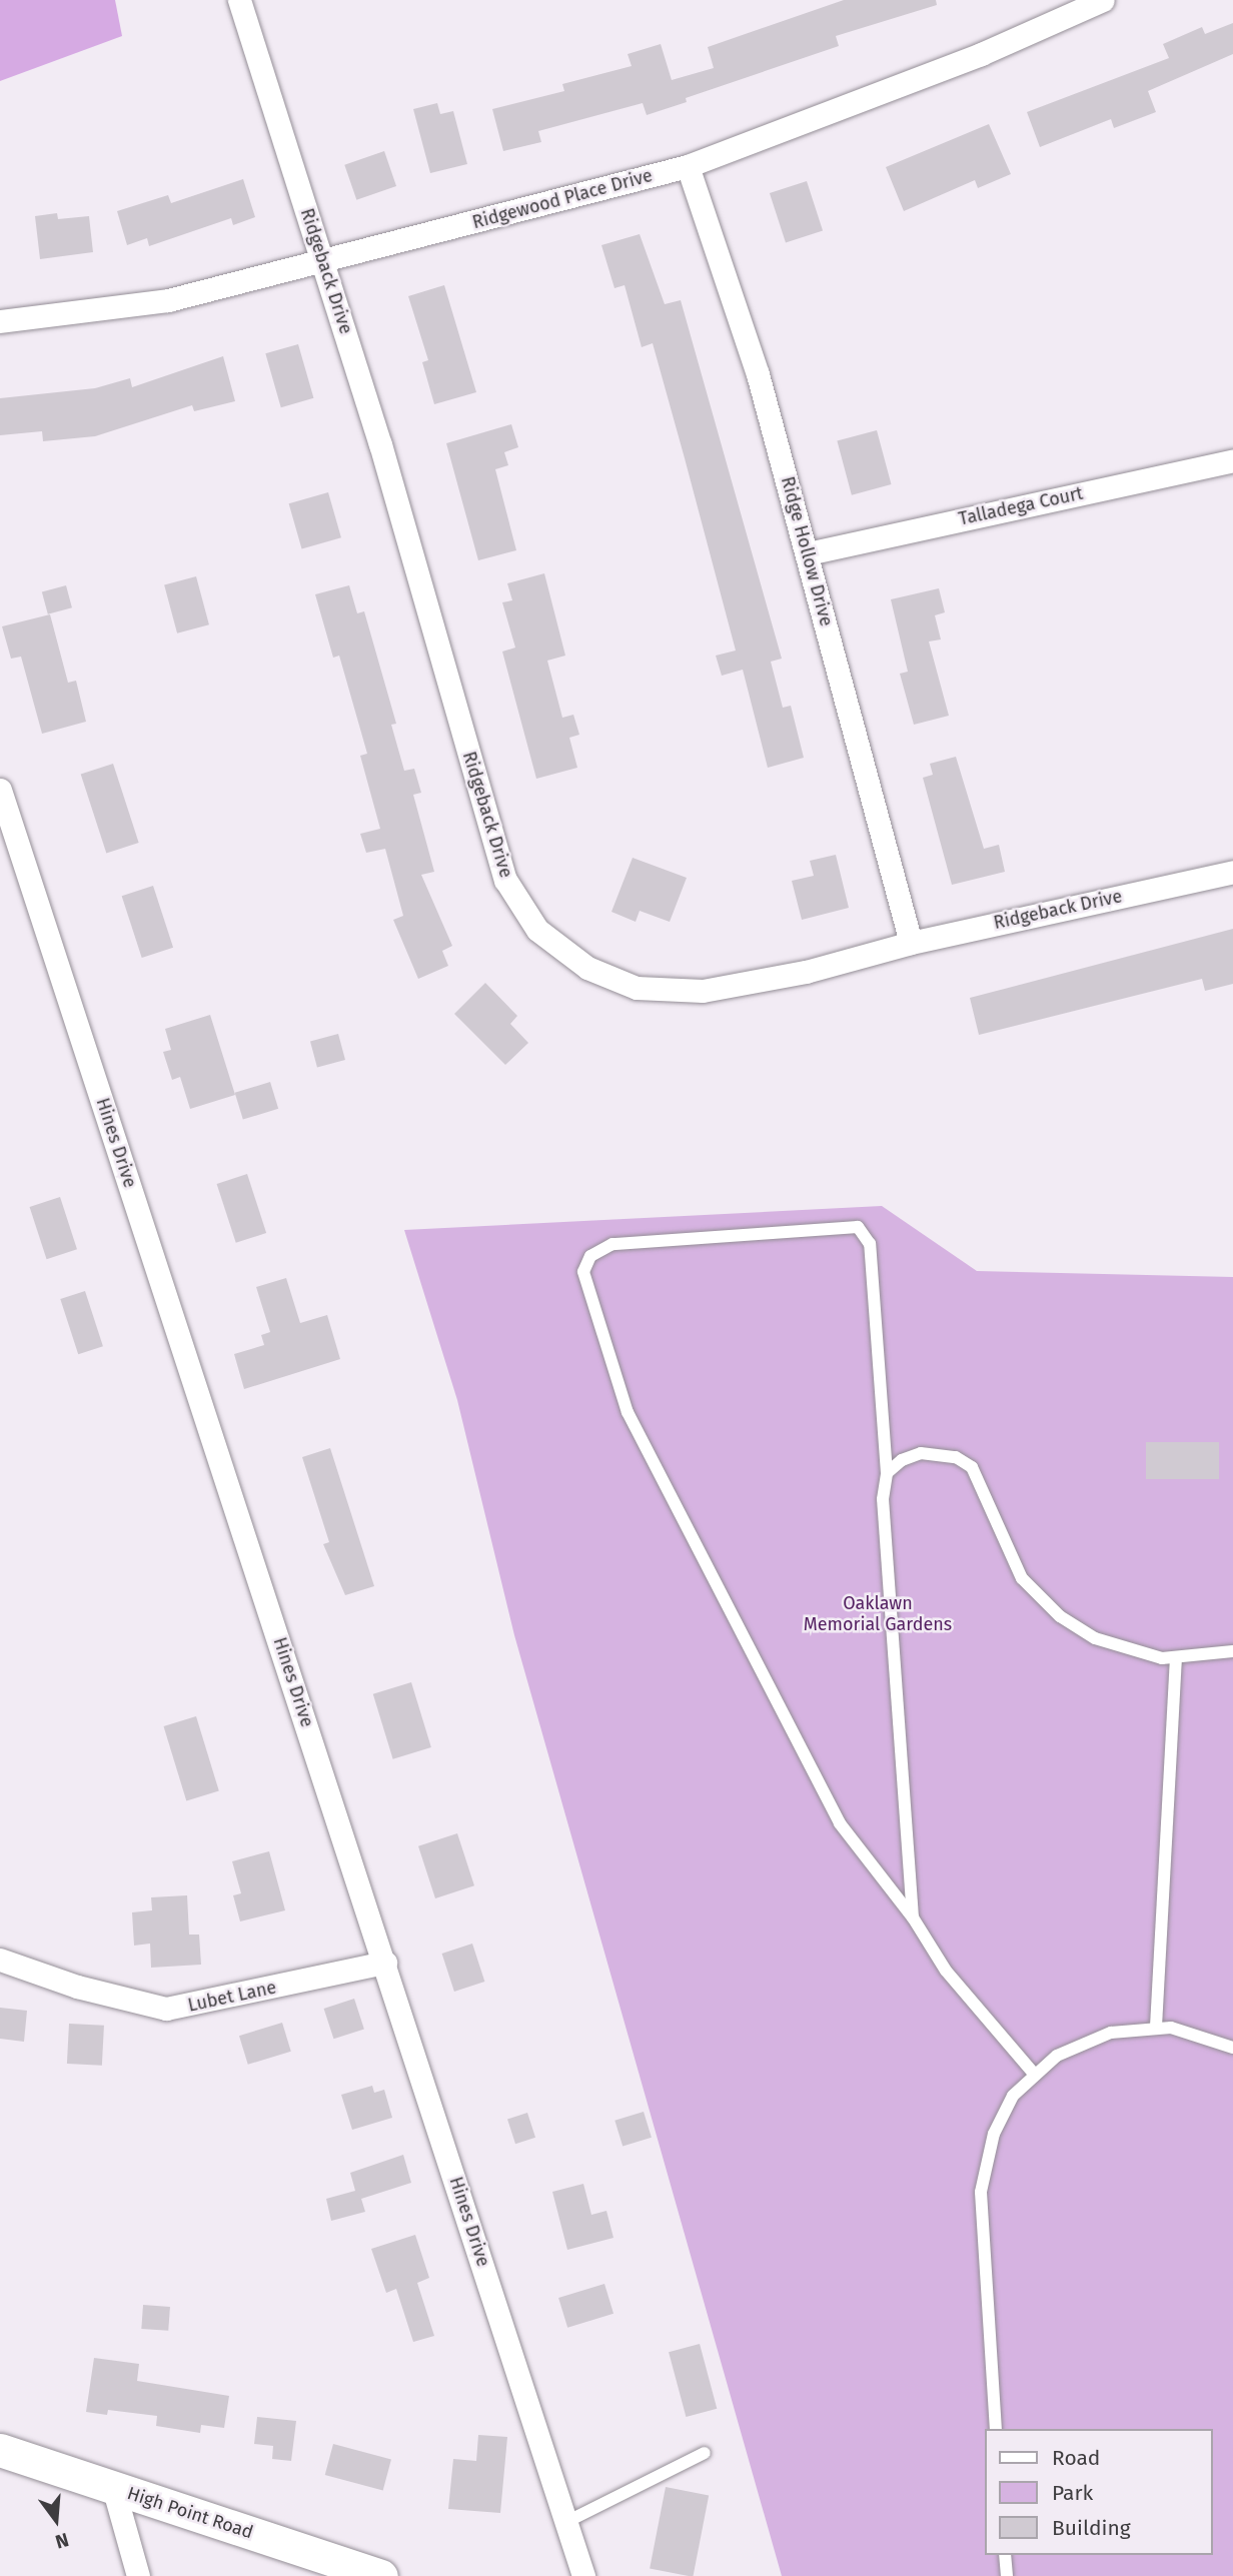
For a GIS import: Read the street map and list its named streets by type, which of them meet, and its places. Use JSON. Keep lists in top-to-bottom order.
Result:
{
  "streets": {
    "main road": ["High Point Road"],
    "street": [
      "Ridgewood Place Drive",
      "Ridgeback Drive",
      "Talladega Court",
      "Ridge Hollow Drive",
      "Hines Drive",
      "Lubet Lane"
    ]
  },
  "crossings": [
    ["Ridgewood Place Drive", "Ridgeback Drive"],
    ["Ridgewood Place Drive", "Ridge Hollow Drive"],
    ["Ridgeback Drive", "Ridge Hollow Drive"],
    ["Talladega Court", "Ridge Hollow Drive"],
    ["Hines Drive", "Lubet Lane"]
  ],
  "parks": ["Oaklawn Memorial Gardens"],
  "legend": ["Road", "Park", "Building"],
  "north": "bottom"
}
